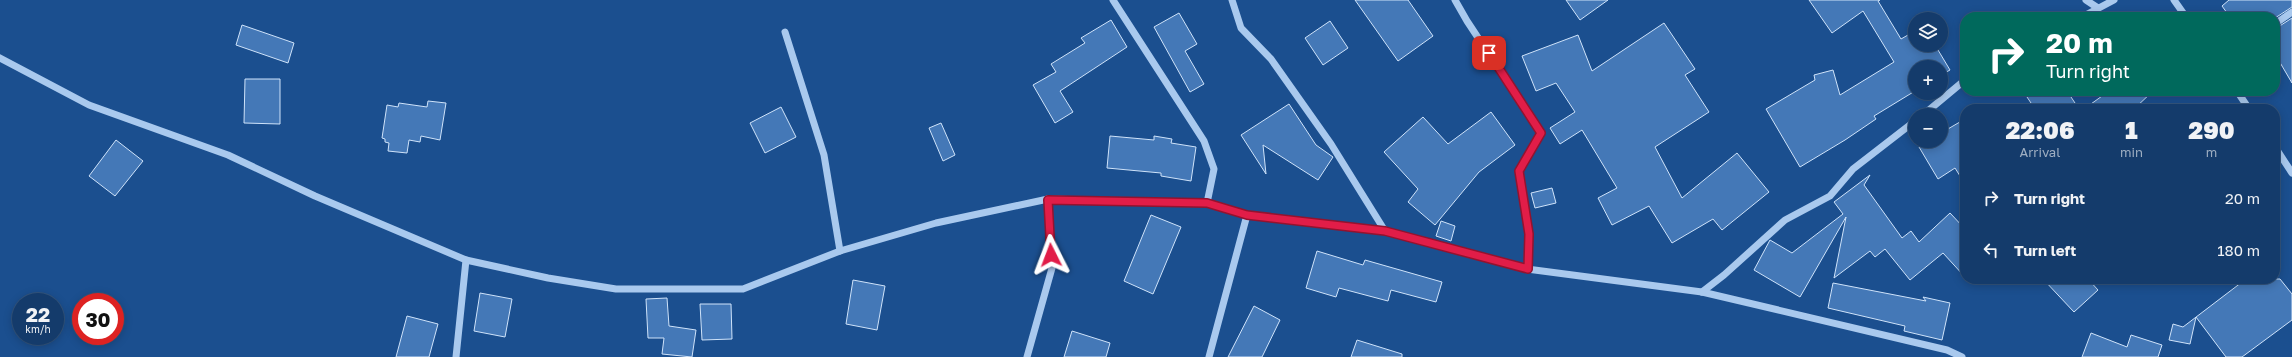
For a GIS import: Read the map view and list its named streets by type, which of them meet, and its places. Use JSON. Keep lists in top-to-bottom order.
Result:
{
  "page": {
    "map_buttons": ["+", "−"],
    "turn": ["20 m", "Turn right"],
    "eta": [
      "22:06",
      "Arrival",
      "1",
      "min",
      "290",
      "m"
    ],
    "list": [
      {
        "name": "Turn right",
        "value": "20 m"
      },
      {
        "name": "Turn left",
        "value": "180 m"
      }
    ],
    "speed": "22 km/h",
    "limit": "30"
  }
}
